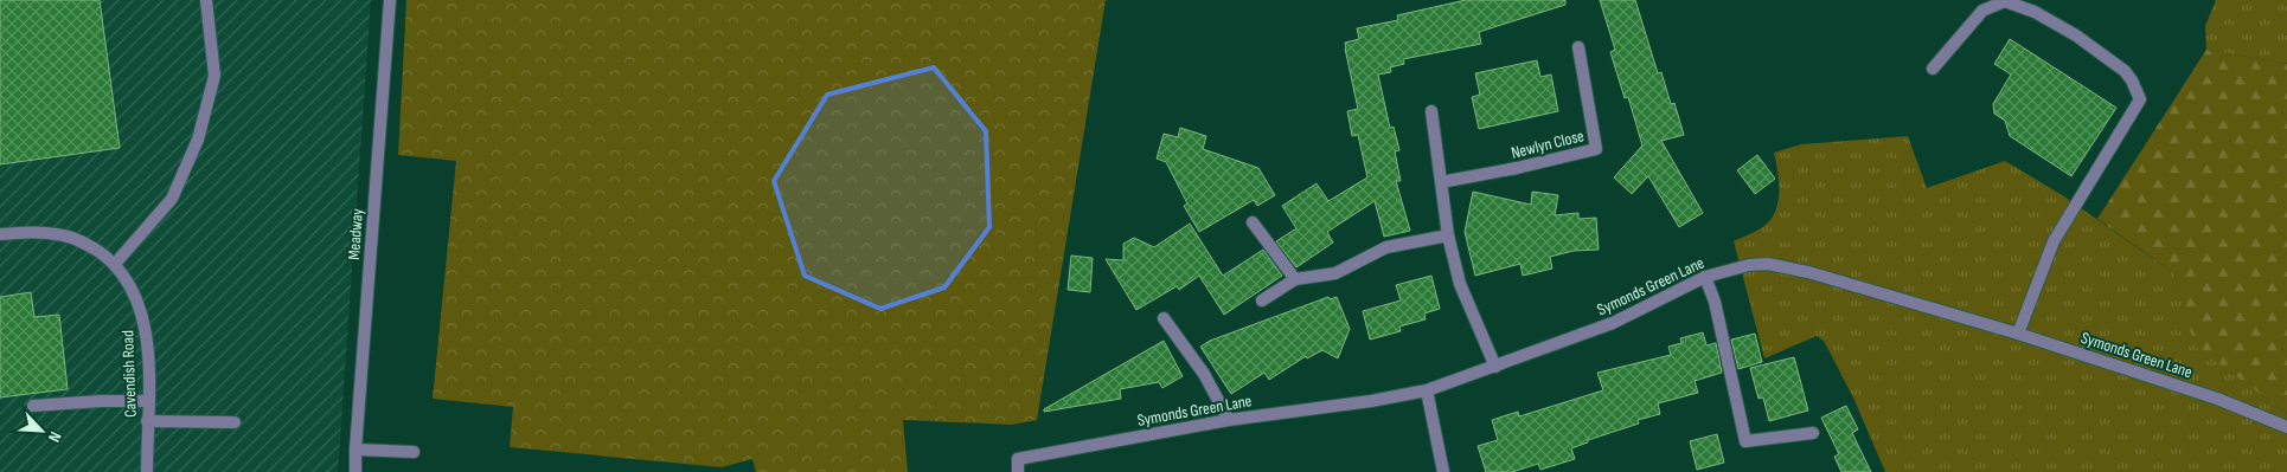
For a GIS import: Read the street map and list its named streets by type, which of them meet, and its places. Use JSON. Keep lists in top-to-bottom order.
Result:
{
  "streets": {
    "street": [
      "Newlyn Close",
      "Meadway",
      "Symonds Green Lane",
      "Cavendish Road"
    ]
  },
  "north": "bottom right"
}
